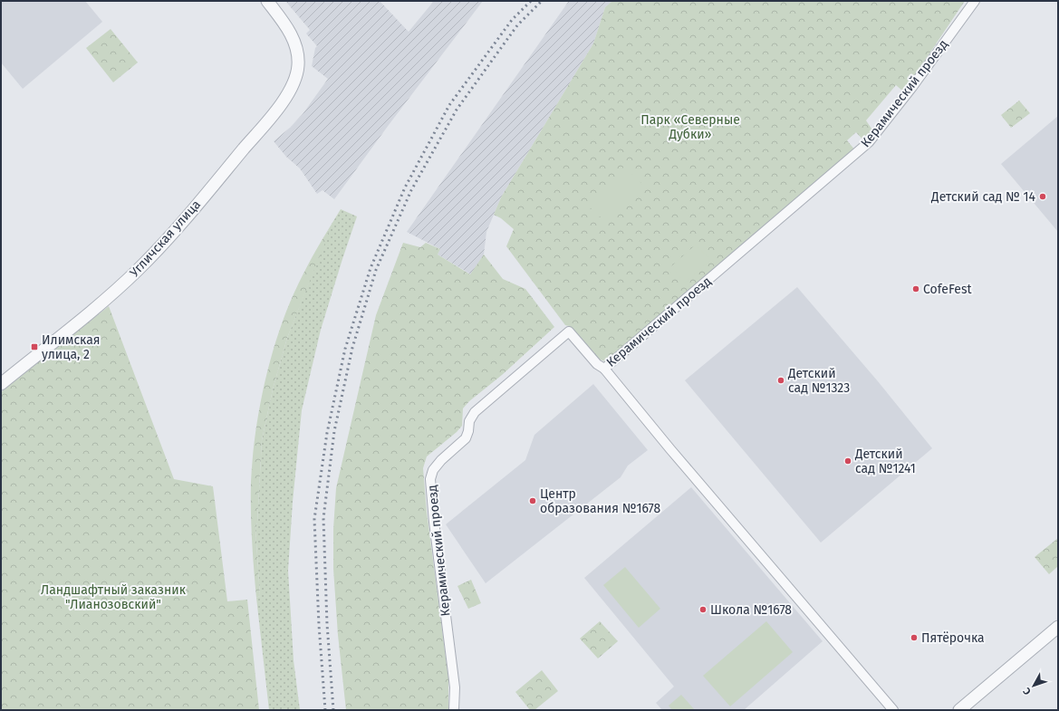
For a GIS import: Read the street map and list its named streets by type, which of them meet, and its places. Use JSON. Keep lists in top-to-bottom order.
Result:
{
  "streets": {
    "street": ["Керамический проезд", "Угличская улица"]
  },
  "parks": ["Парк «Северные Дубки»", "Ландшафтный заказник \"Лианозовский\""],
  "places": {
    "other": [
      "Детский сад № 14",
      "CofeFest",
      "Детский сад №1323",
      "Детский сад №1241",
      "Центр образования №1678",
      "Школа №1678",
      "Пятёрочка"
    ],
    "transit": ["Илимская улица, 2"]
  },
  "north": "bottom left"
}
